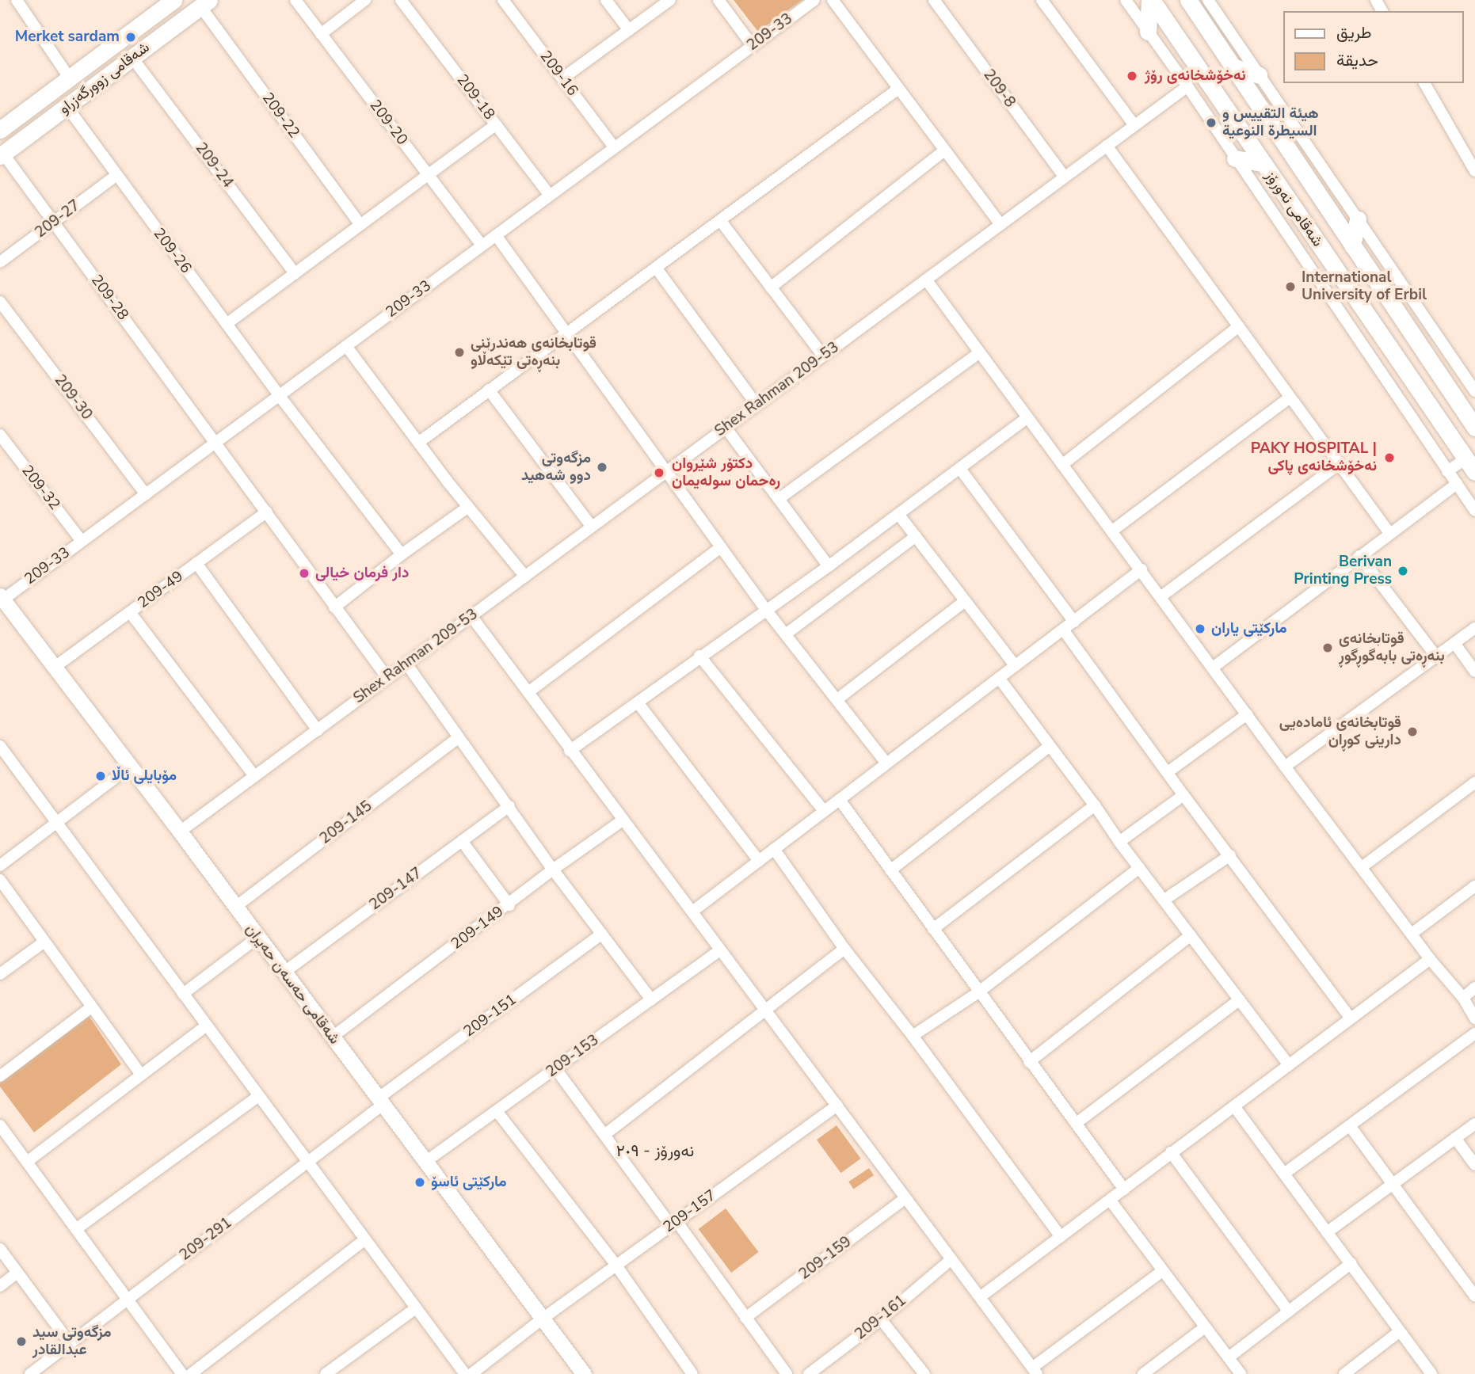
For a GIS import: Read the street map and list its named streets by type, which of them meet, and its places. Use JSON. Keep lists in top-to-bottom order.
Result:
{
  "streets": {
    "main road": ["شەقامی زوورگەزراو", "شەقامی نەورۆز"],
    "street": [
      "209-33",
      "209-16",
      "209-8",
      "209-18",
      "209-22",
      "209-20",
      "209-24",
      "209-27",
      "209-26",
      "209-28",
      "Shex Rahman 209-53",
      "209-30",
      "209-32",
      "209-49",
      "209-145",
      "209-147",
      "209-149",
      "شەقامی حەسەن حەیران",
      "209-151",
      "209-153",
      "209-157",
      "209-291",
      "209-159",
      "209-161"
    ]
  },
  "crossings": [
    ["209-33", "209-16"],
    ["209-33", "209-18"],
    ["209-33", "209-20"],
    ["209-33", "209-26"],
    ["209-33", "209-28"],
    ["209-33", "209-30"],
    ["209-33", "209-32"],
    ["209-33", "شەقامی حەسەن حەیران"],
    ["شەقامی زوورگەزراو", "209-22"],
    ["شەقامی زوورگەزراو", "209-24"],
    ["شەقامی زوورگەزراو", "209-26"],
    ["شەقامی زوورگەزراو", "209-28"],
    ["209-8", "Shex Rahman 209-53"],
    ["209-27", "209-26"],
    ["209-27", "209-28"],
    ["209-28", "Shex Rahman 209-53"],
    ["209-28", "209-49"],
    ["Shex Rahman 209-53", "شەقامی حەسەن حەیران"],
    ["209-49", "شەقامی حەسەن حەیران"],
    ["209-145", "شەقامی حەسەن حەیران"],
    ["209-147", "شەقامی حەسەن حەیران"],
    ["209-149", "شەقامی حەسەن حەیران"],
    ["شەقامی حەسەن حەیران", "209-151"],
    ["شەقامی حەسەن حەیران", "209-153"],
    ["شەقامی حەسەن حەیران", "209-157"],
    ["شەقامی حەسەن حەیران", "209-291"],
    ["209-151", "209-291"]
  ],
  "districts": ["نەورۆز - ٢٠٩"],
  "places": [
    "Merket sardam",
    "نەخۆشخانەی رۆژ",
    "هيئة التقييس و السيطرة النوعية",
    "International University of Erbil",
    "قوتابخانەی هەندرێنی بنەڕەتی تێکەڵاو",
    "PAKY HOSPITAL | نەخۆشخانەی پاکی",
    "مزگەوتی دوو شەهید",
    "دکتۆر شێروان رەحمان سولەیمان",
    "Berivan Printing Press",
    "دار فرمان خیالی",
    "مارکێتی یاران",
    "قوتابخانەی بنەڕەتی بابەگوڕگوڕ",
    "قوتابخانەی ئامادەیی دارینی کوڕان",
    "مۆبایلی ئاڵا",
    "مارکێتی ئاسۆ",
    "مزگەوتی سید عبدالقادر"
  ],
  "legend": ["طريق", "حديقة"]
}
